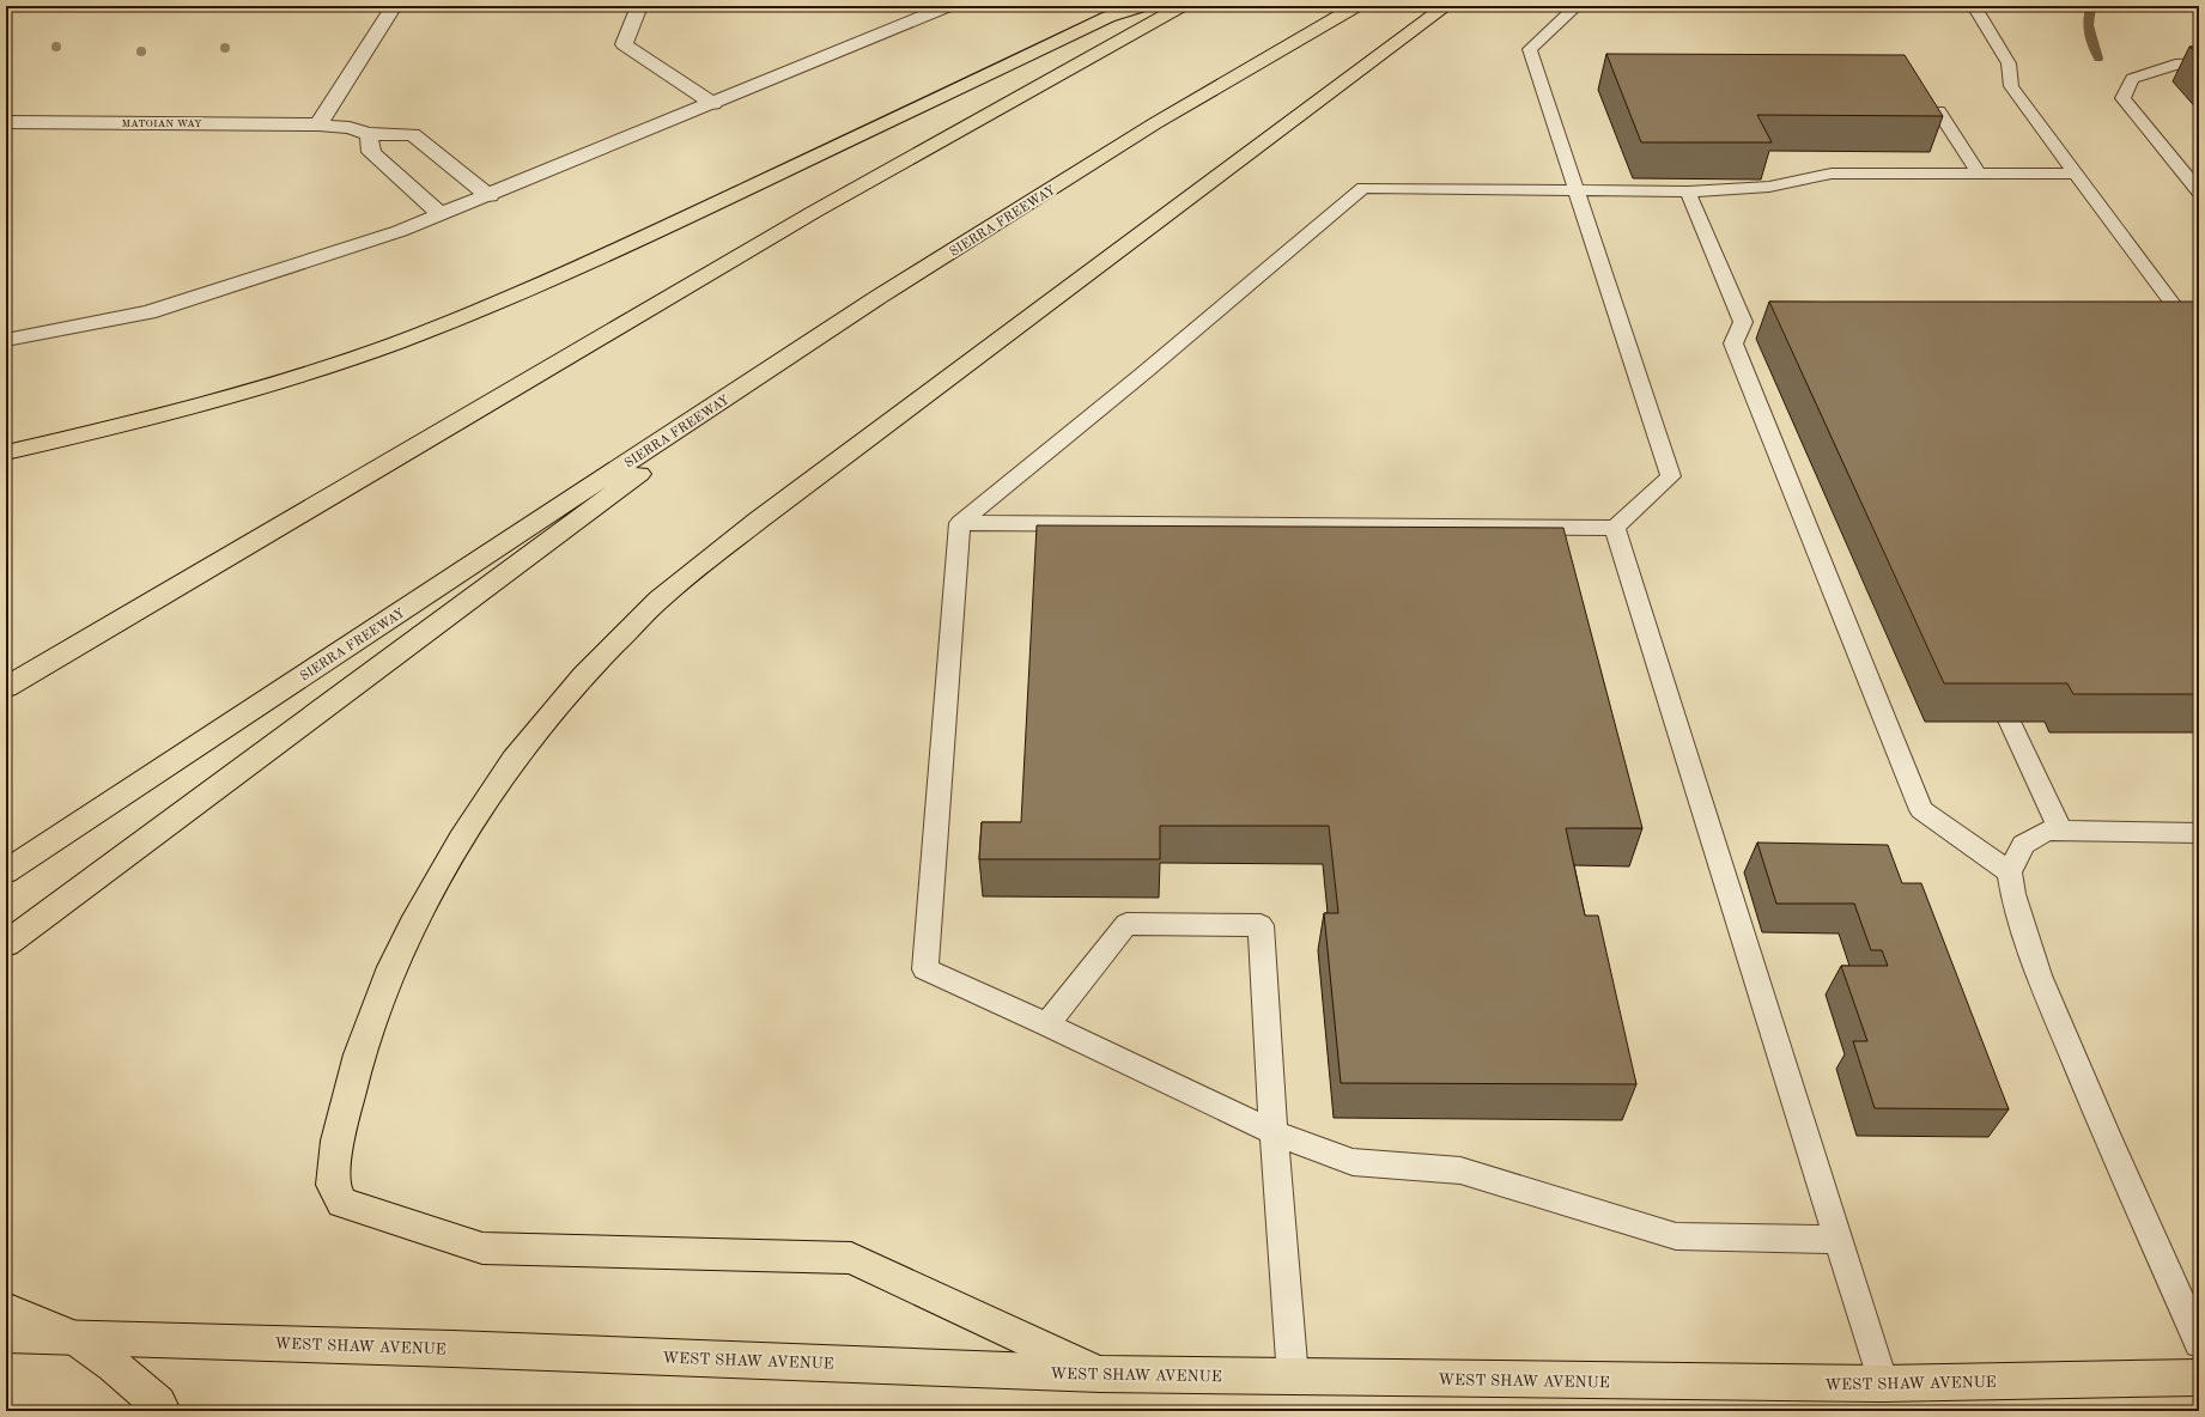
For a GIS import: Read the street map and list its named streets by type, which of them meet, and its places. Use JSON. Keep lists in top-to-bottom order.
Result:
{
  "streets": {
    "main road": ["SIERRA FREEWAY", "WEST SHAW AVENUE"],
    "street": ["MATOIAN WAY"]
  }
}
